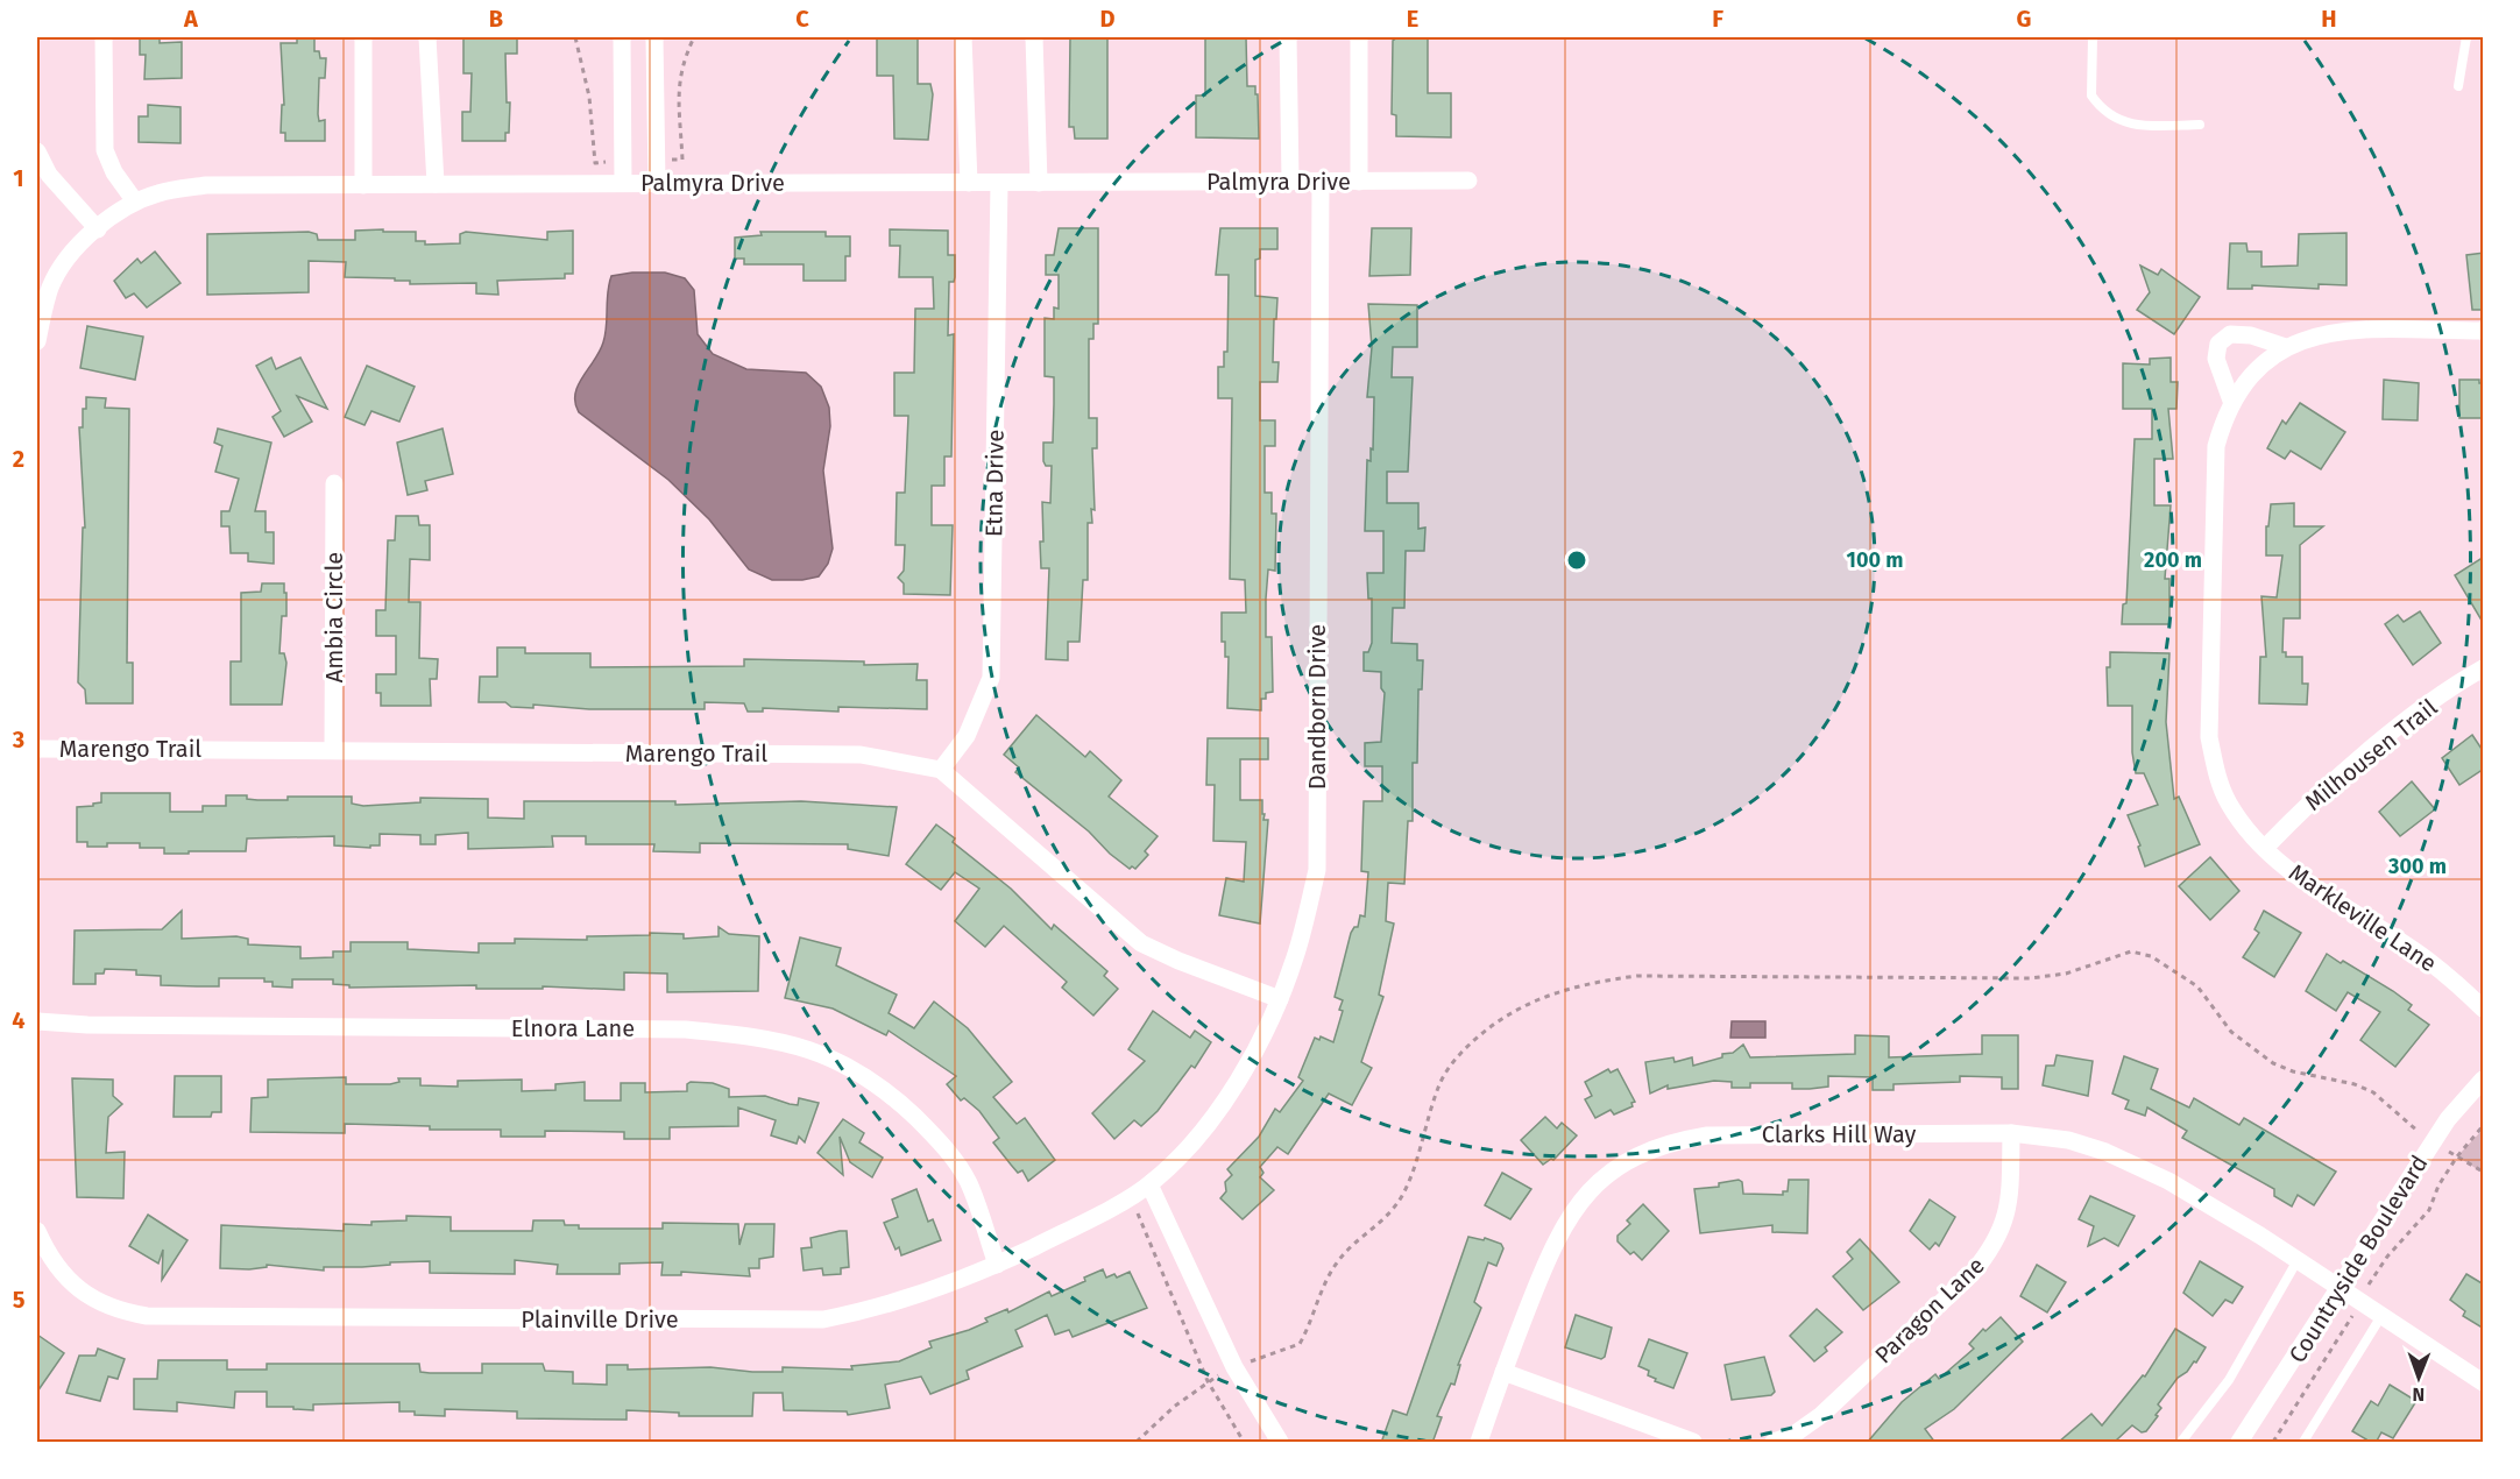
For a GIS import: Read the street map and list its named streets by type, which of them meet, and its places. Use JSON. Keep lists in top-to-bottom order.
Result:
{
  "streets": {
    "street": [
      "Palmyra Drive",
      "Etna Drive",
      "Ambia Circle",
      "Dandborn Drive",
      "Marengo Trail",
      "Milhousen Trail",
      "Markleville Lane",
      "Elnora Lane",
      "Clarks Hill Way",
      "Countryside Boulevard",
      "Paragon Lane",
      "Plainville Drive"
    ]
  },
  "crossings": [
    ["Palmyra Drive", "Etna Drive"],
    ["Palmyra Drive", "Dandborn Drive"],
    ["Etna Drive", "Marengo Trail"],
    ["Ambia Circle", "Marengo Trail"],
    ["Dandborn Drive", "Plainville Drive"],
    ["Milhousen Trail", "Markleville Lane"],
    ["Elnora Lane", "Plainville Drive"],
    ["Clarks Hill Way", "Countryside Boulevard"],
    ["Clarks Hill Way", "Paragon Lane"]
  ],
  "north": "bottom",
  "grid": {
    "columns": [
      "A",
      "B",
      "C",
      "D",
      "E",
      "F",
      "G",
      "H"
    ],
    "rows": [
      "1",
      "2",
      "3",
      "4",
      "5"
    ]
  },
  "rings": ["100 m", "200 m", "300 m"]
}
